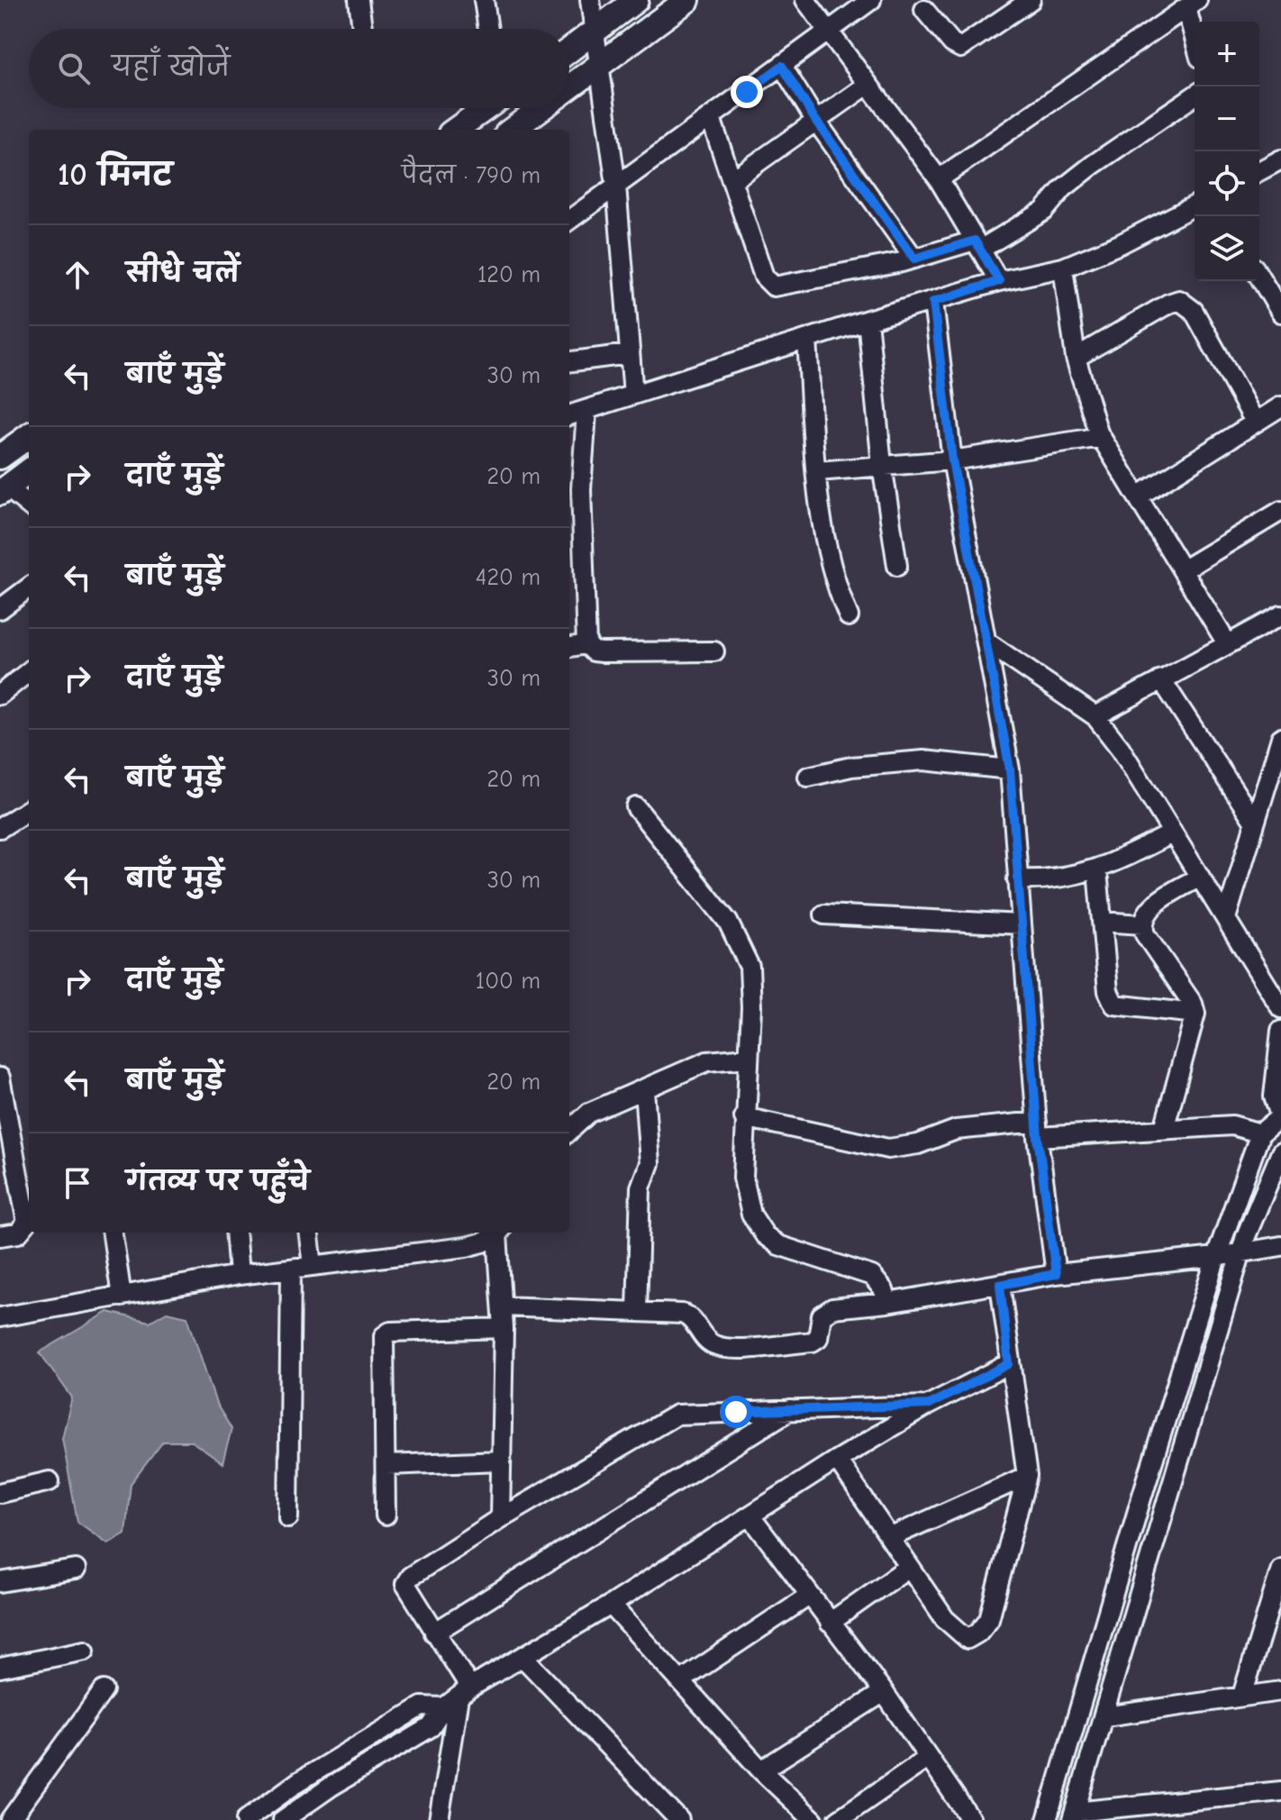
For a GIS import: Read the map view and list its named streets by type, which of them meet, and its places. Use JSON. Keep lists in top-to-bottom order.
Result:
{
  "page": {
    "map_buttons": ["+", "−"],
    "search": "यहाँ खोजें",
    "heading": ["10 मिनट", "पैदल · 790 m"],
    "list": [
      ["सीधे चलें", "120 m"],
      ["बाएँ मुड़ें", "30 m"],
      ["दाएँ मुड़ें", "20 m"],
      ["बाएँ मुड़ें", "420 m"],
      ["दाएँ मुड़ें", "30 m"],
      ["बाएँ मुड़ें", "20 m"],
      ["बाएँ मुड़ें", "30 m"],
      ["दाएँ मुड़ें", "100 m"],
      ["बाएँ मुड़ें", "20 m"],
      "गंतव्य पर पहुँचे"
    ]
  }
}
